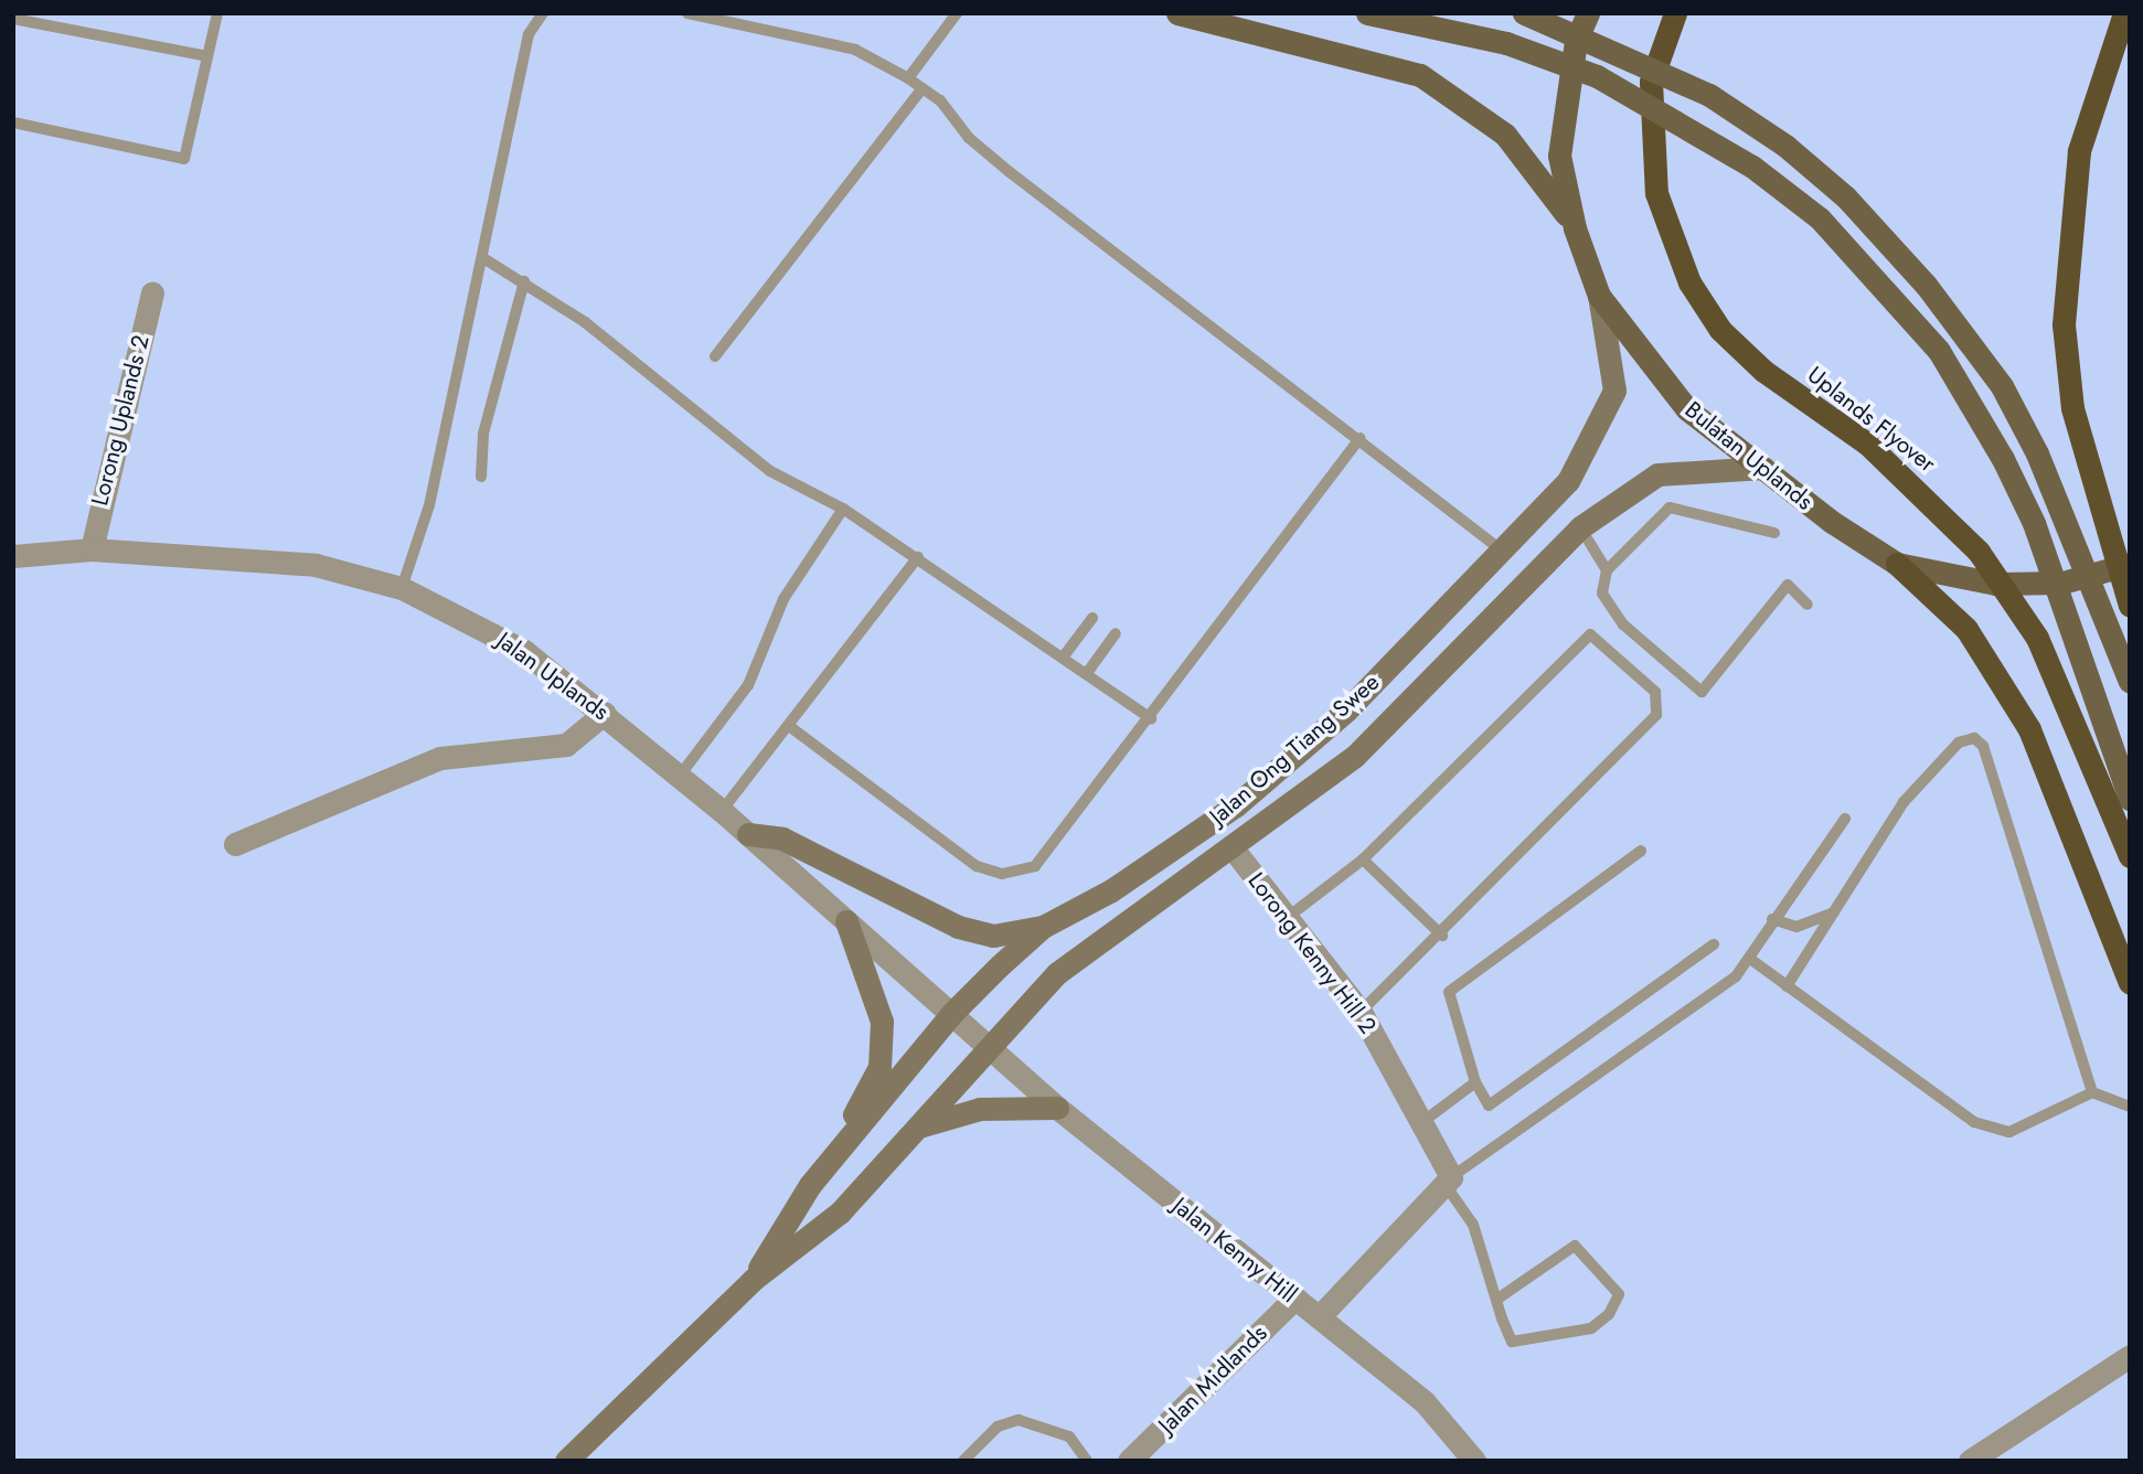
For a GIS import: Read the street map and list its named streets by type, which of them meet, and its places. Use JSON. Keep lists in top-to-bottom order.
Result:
{
  "streets": {
    "highway": ["Uplands Flyover"],
    "main road": ["Bulatan Uplands", "Jalan Ong Tiang Swee"],
    "street": [
      "Lorong Uplands 2",
      "Jalan Uplands",
      "Lorong Kenny Hill 2",
      "Jalan Kenny Hill",
      "Jalan Midlands"
    ]
  },
  "crossings": [
    ["Lorong Uplands 2", "Jalan Uplands"],
    ["Bulatan Uplands", "Jalan Ong Tiang Swee"],
    ["Jalan Uplands", "Jalan Ong Tiang Swee"],
    ["Jalan Uplands", "Jalan Kenny Hill"],
    ["Jalan Ong Tiang Swee", "Lorong Kenny Hill 2"],
    ["Jalan Ong Tiang Swee", "Jalan Kenny Hill"],
    ["Jalan Kenny Hill", "Jalan Midlands"]
  ]
}
